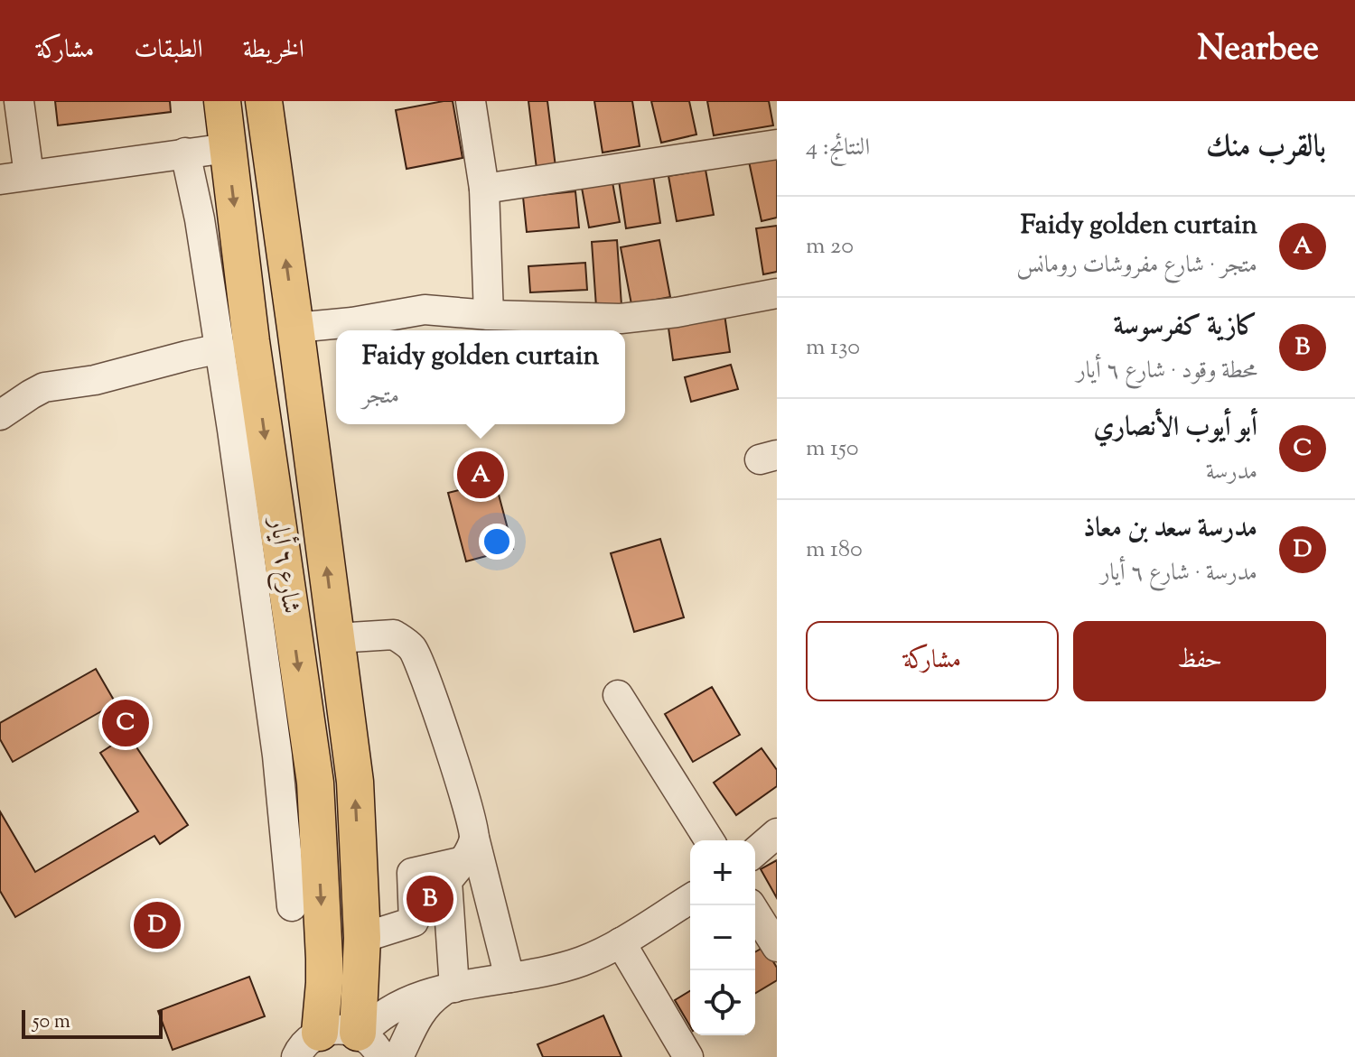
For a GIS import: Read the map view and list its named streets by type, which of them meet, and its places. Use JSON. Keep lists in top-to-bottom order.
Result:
{
  "streets": {
    "main road": ["شارع ٦ أيار"]
  },
  "scale_bar": "50 m",
  "page": {
    "header": "Nearbee",
    "nav": ["الخريطة", "الطبقات", "مشاركة"],
    "heading": ["بالقرب منك", "النتائج: 4"],
    "list": [
      {
        "mark": "A",
        "name": "Faidy golden curtain",
        "note": "متجر · شارع مفروشات رومانس",
        "value": "20 m"
      },
      {
        "mark": "B",
        "name": "كازية كفرسوسة",
        "note": "محطة وقود · شارع ٦ أيار",
        "value": "130 m"
      },
      {
        "mark": "C",
        "name": "أبو أيوب الأنصاري",
        "note": "مدرسة",
        "value": "150 m"
      },
      {
        "mark": "D",
        "name": "مدرسة سعد بن معاذ",
        "note": "مدرسة · شارع ٦ أيار",
        "value": "180 m"
      }
    ],
    "popup": ["Faidy golden curtain", "متجر"],
    "pins": [
      "A",
      "C",
      "B",
      "D"
    ],
    "buttons": ["حفظ", "مشاركة"],
    "map_buttons": ["+", "−"],
    "scale": "50 m"
  }
}
